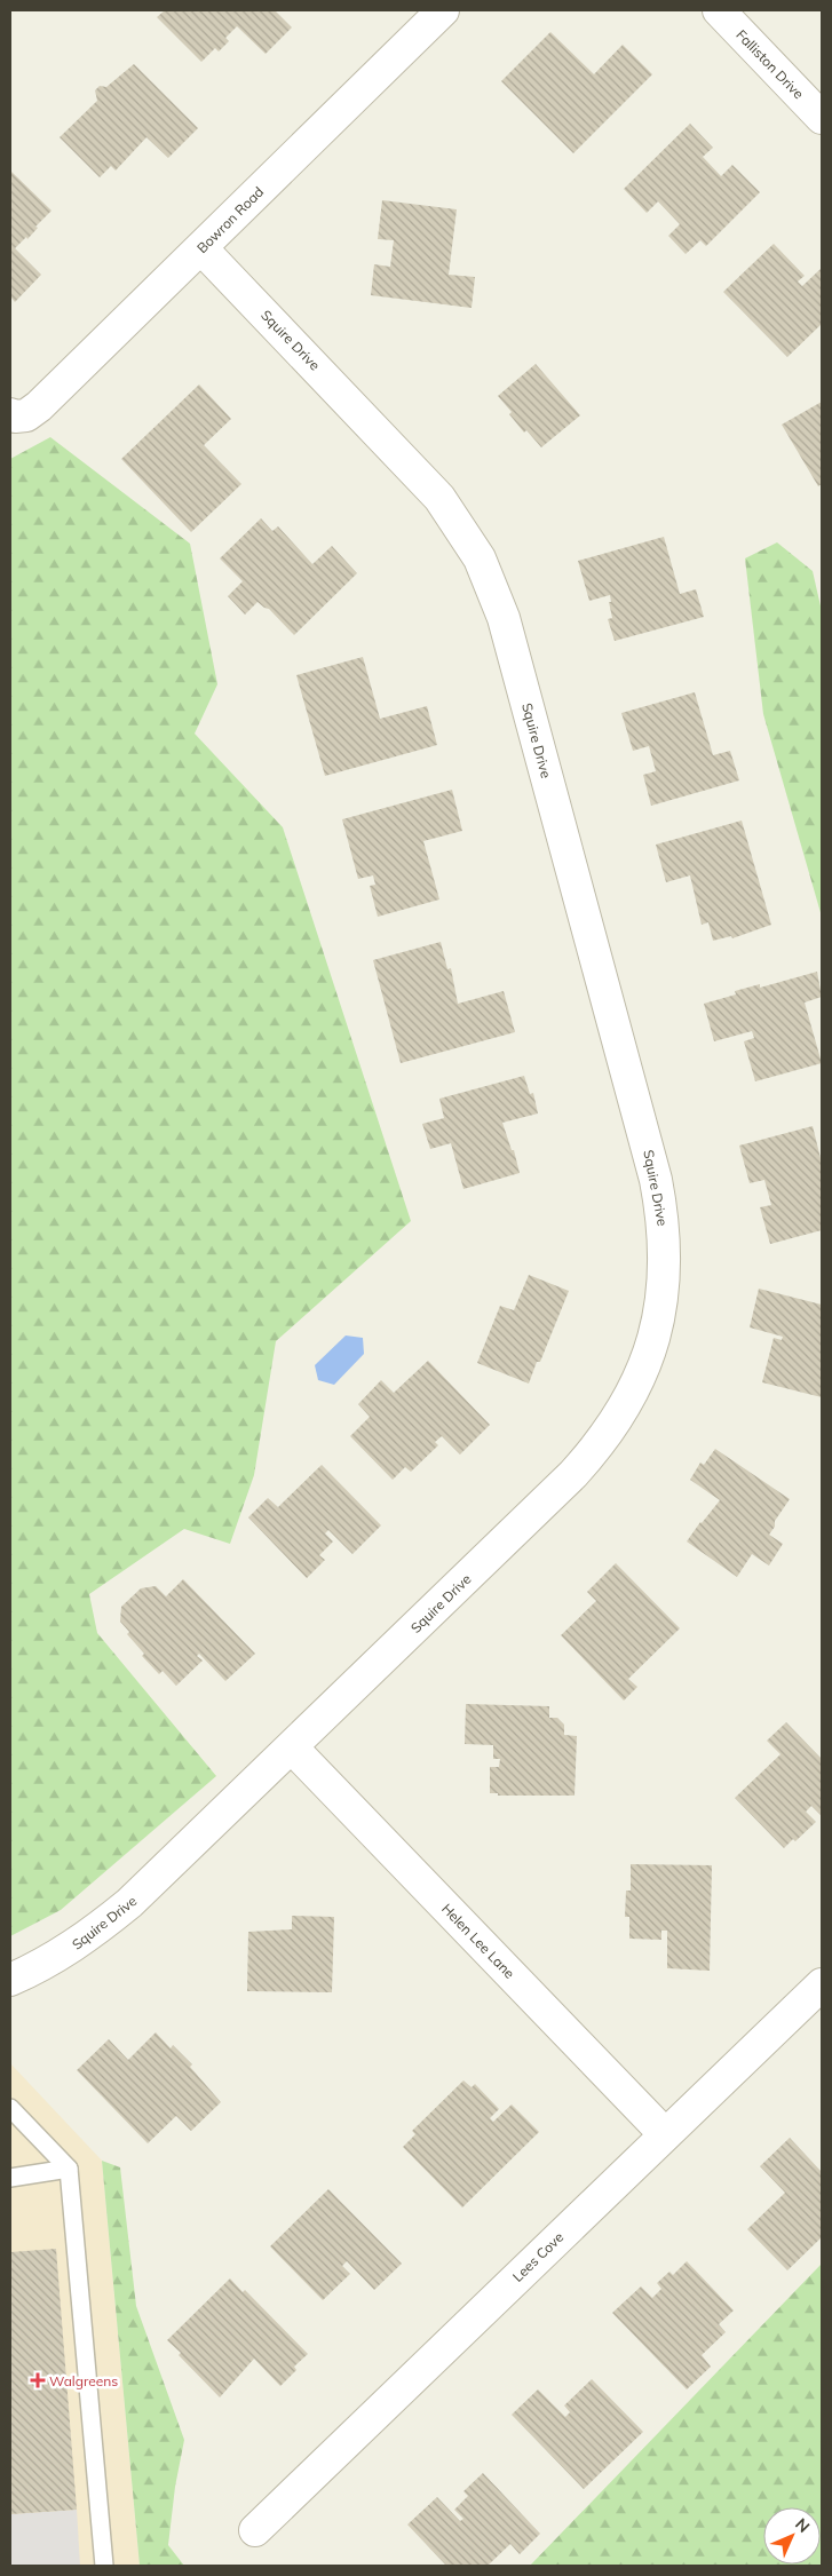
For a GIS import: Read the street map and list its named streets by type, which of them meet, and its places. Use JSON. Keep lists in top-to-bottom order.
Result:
{
  "streets": {
    "street": [
      "Falliston Drive",
      "Bowron Road",
      "Squire Drive",
      "Helen Lee Lane",
      "Lees Cove"
    ]
  },
  "crossings": [
    ["Bowron Road", "Squire Drive"],
    ["Squire Drive", "Helen Lee Lane"],
    ["Helen Lee Lane", "Lees Cove"]
  ],
  "places": {
    "health": ["Walgreens"]
  },
  "north": "top right"
}
